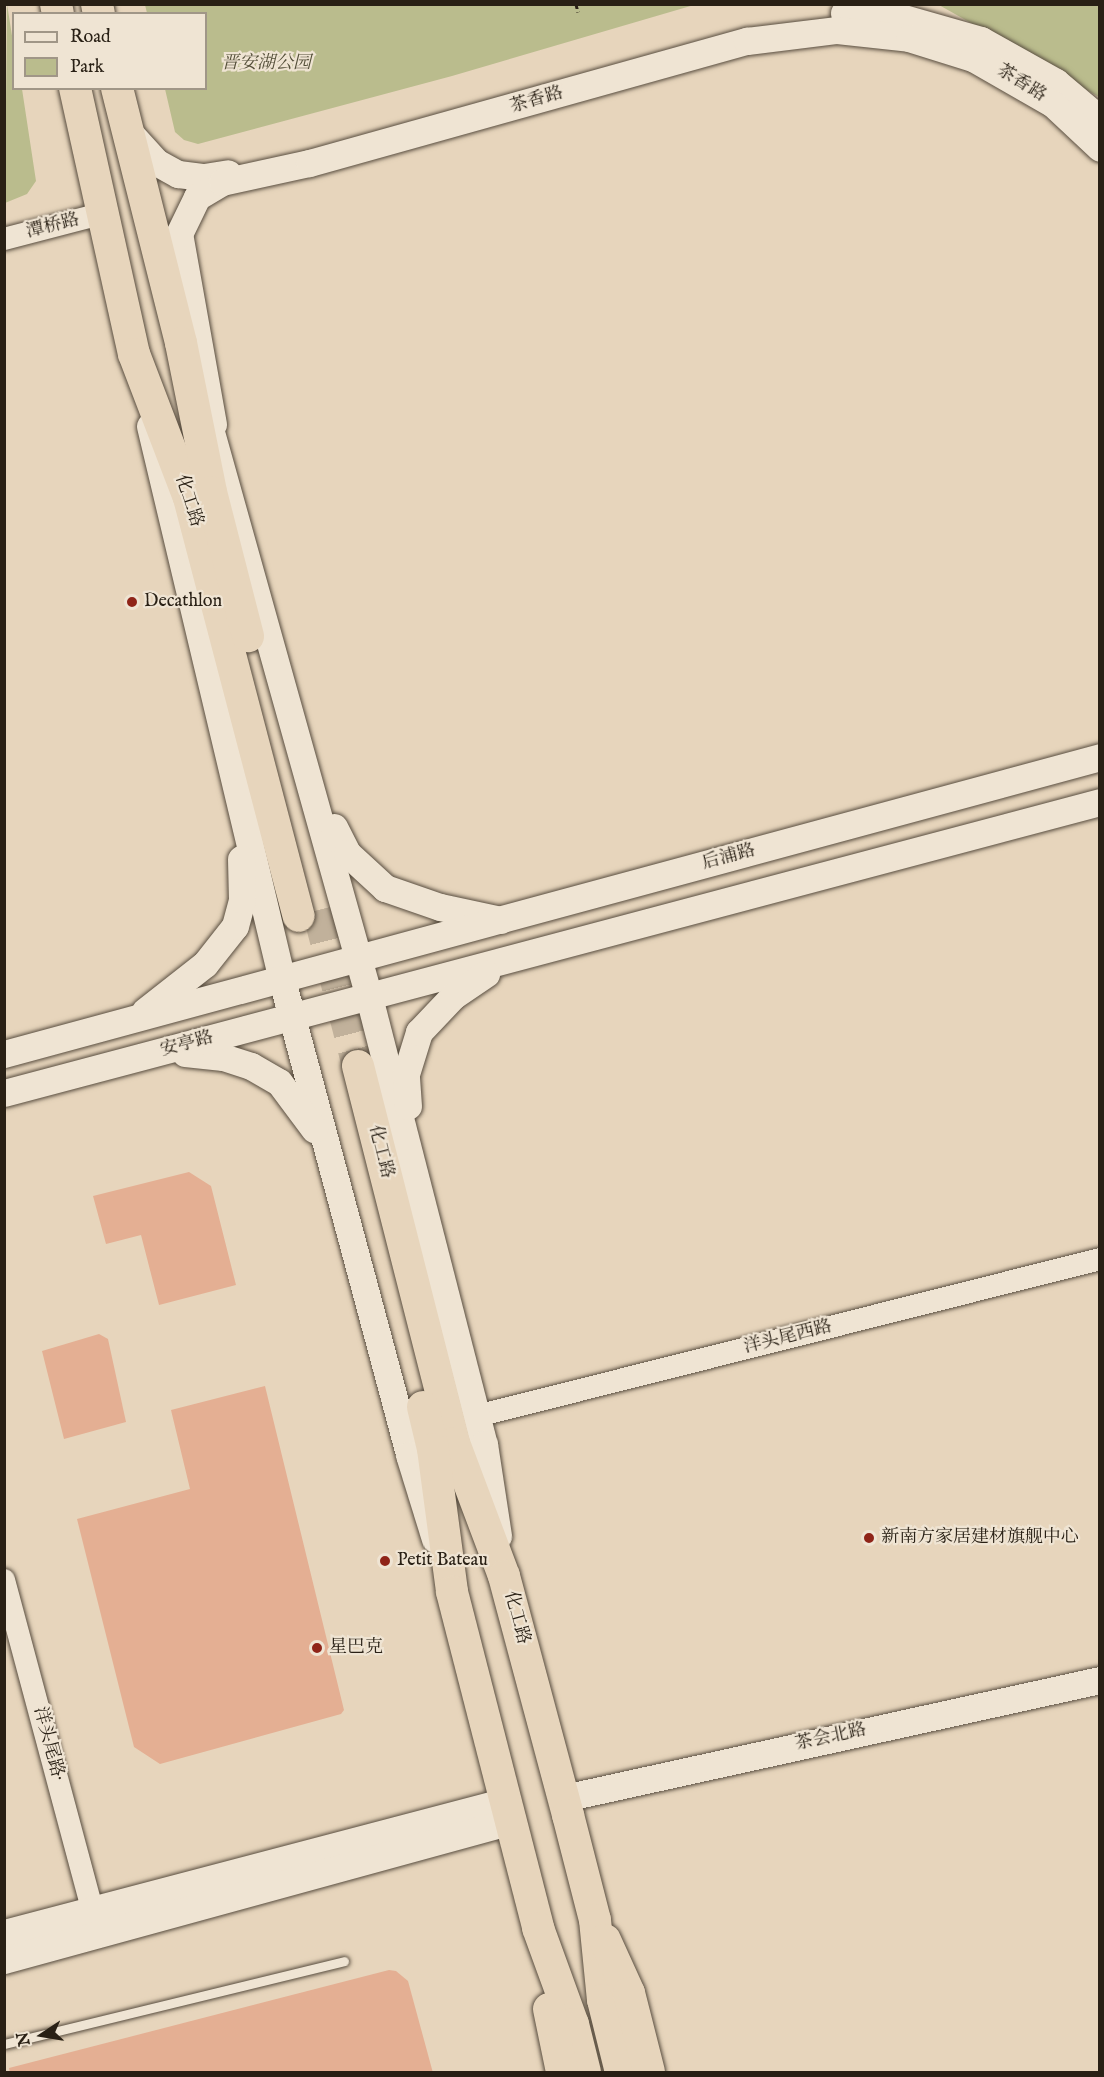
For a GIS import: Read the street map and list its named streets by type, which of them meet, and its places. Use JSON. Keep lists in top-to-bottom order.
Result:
{
  "streets": {
    "highway": ["化工路"],
    "main road": [
      "茶香路",
      "后浦路",
      "安亭路",
      "茶会北路"
    ],
    "street": ["潭桥路", "洋头尾西路", "洋头尾路·"]
  },
  "crossings": [
    ["茶香路", "化工路"],
    ["潭桥路", "化工路"],
    ["化工路", "茶会北路"]
  ],
  "parks": ["晋安湖公园"],
  "places": [
    "Decathlon",
    "新南方家居建材旗舰中心",
    "Petit Bateau",
    "星巴克"
  ],
  "legend": ["Road", "Park"],
  "north": "left"
}
